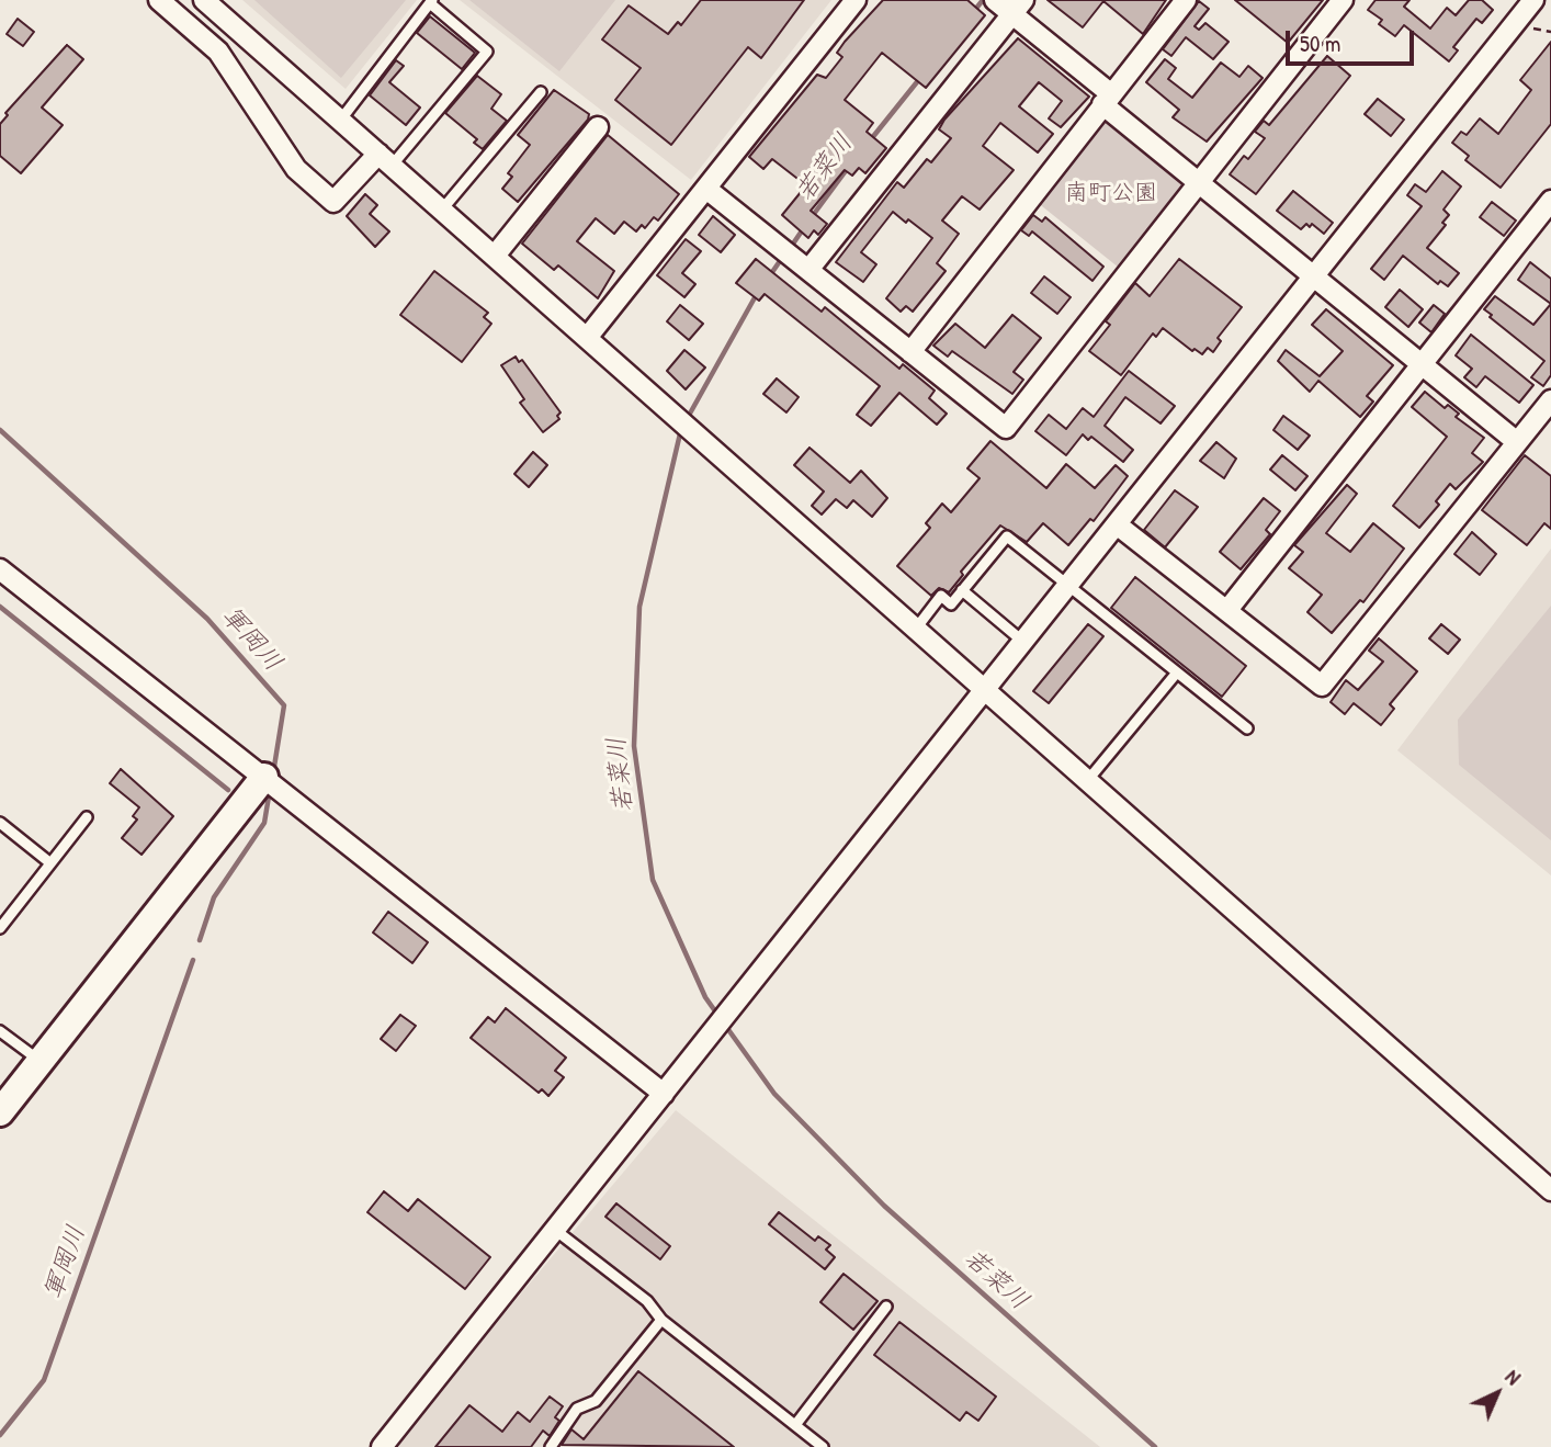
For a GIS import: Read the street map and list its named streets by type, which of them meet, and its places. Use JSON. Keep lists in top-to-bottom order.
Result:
{
  "water": ["若菜川", "軍岡川"],
  "parks": ["南町公園"],
  "scale_bar": "50 m",
  "north": "top right"
}
